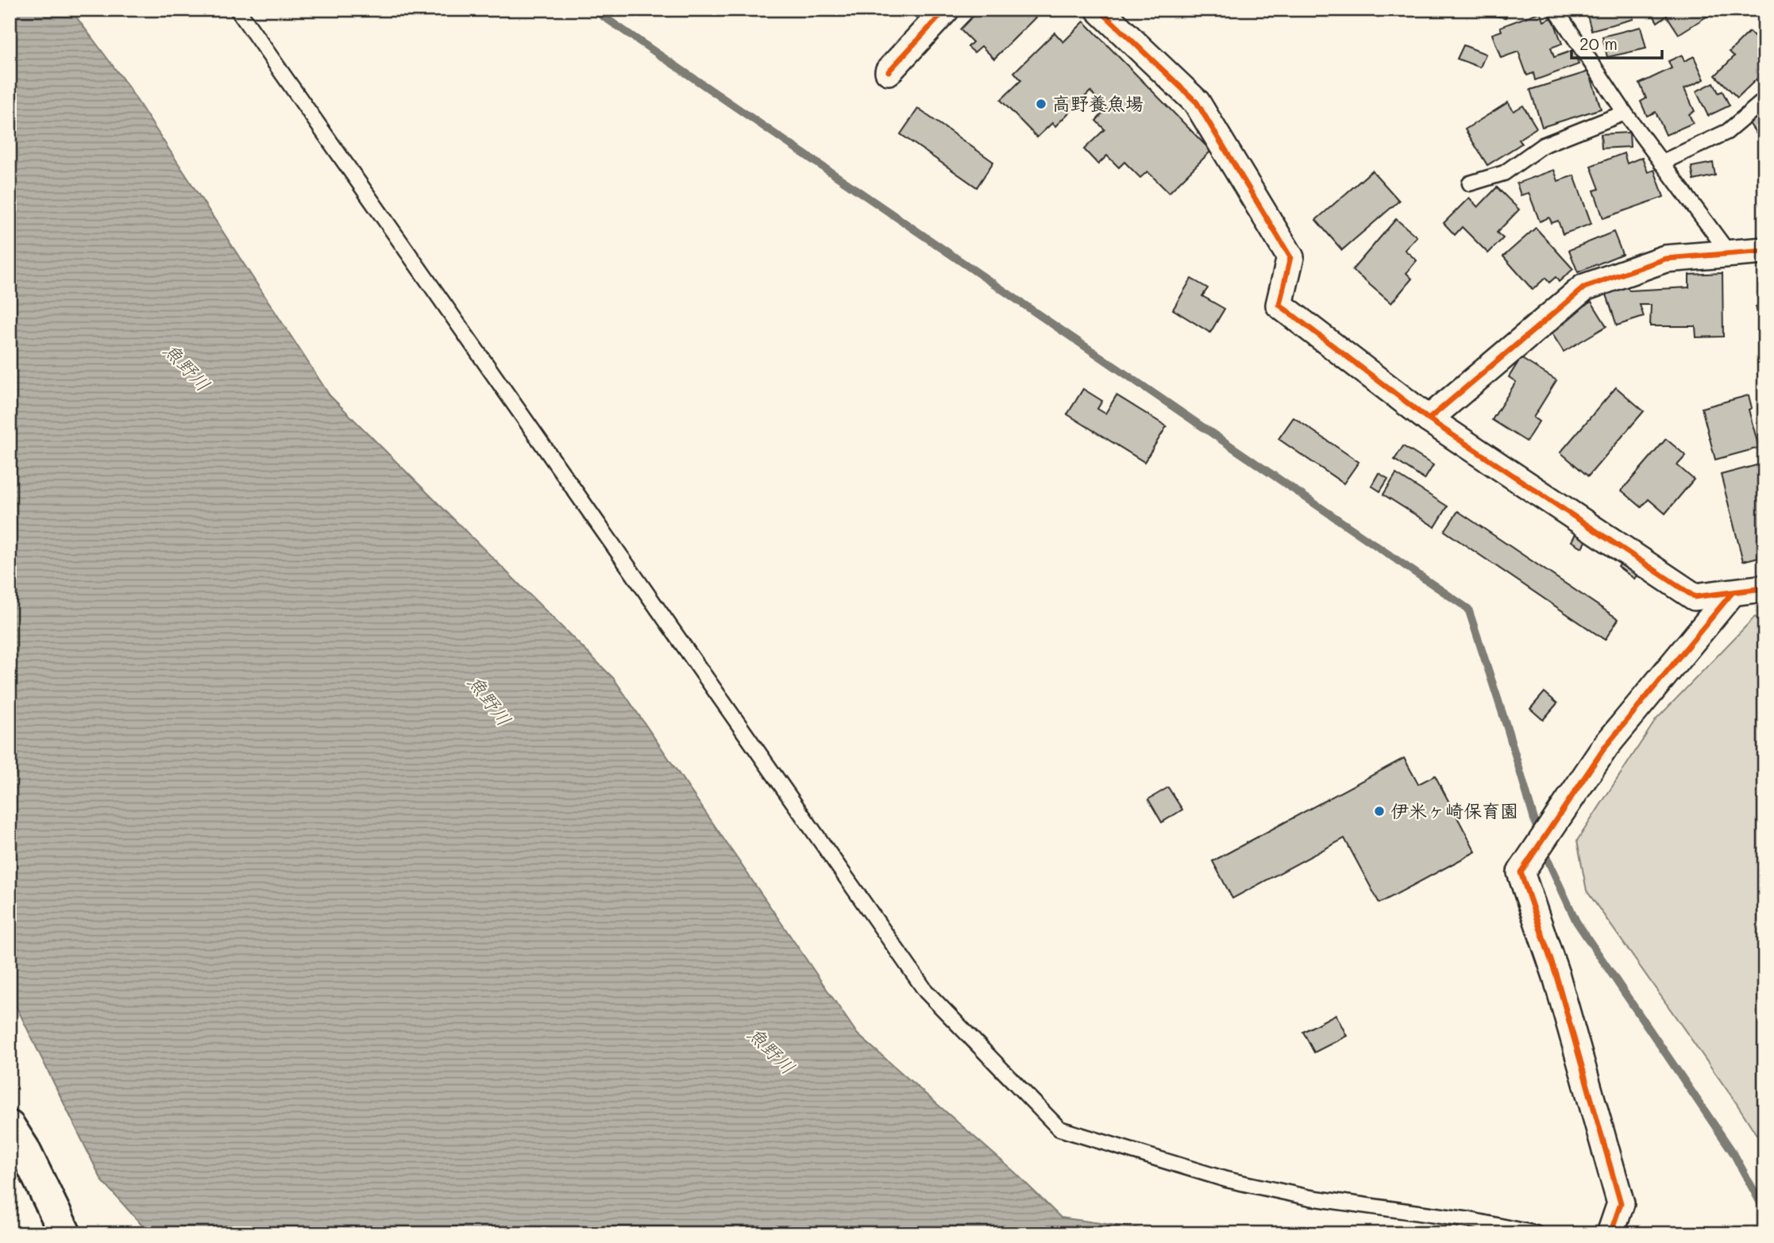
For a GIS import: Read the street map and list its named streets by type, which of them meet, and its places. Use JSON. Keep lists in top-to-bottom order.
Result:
{
  "water": ["魚野川"],
  "places": ["高野養魚場", "伊米ヶ崎保育園"],
  "scale_bar": "20 m"
}
